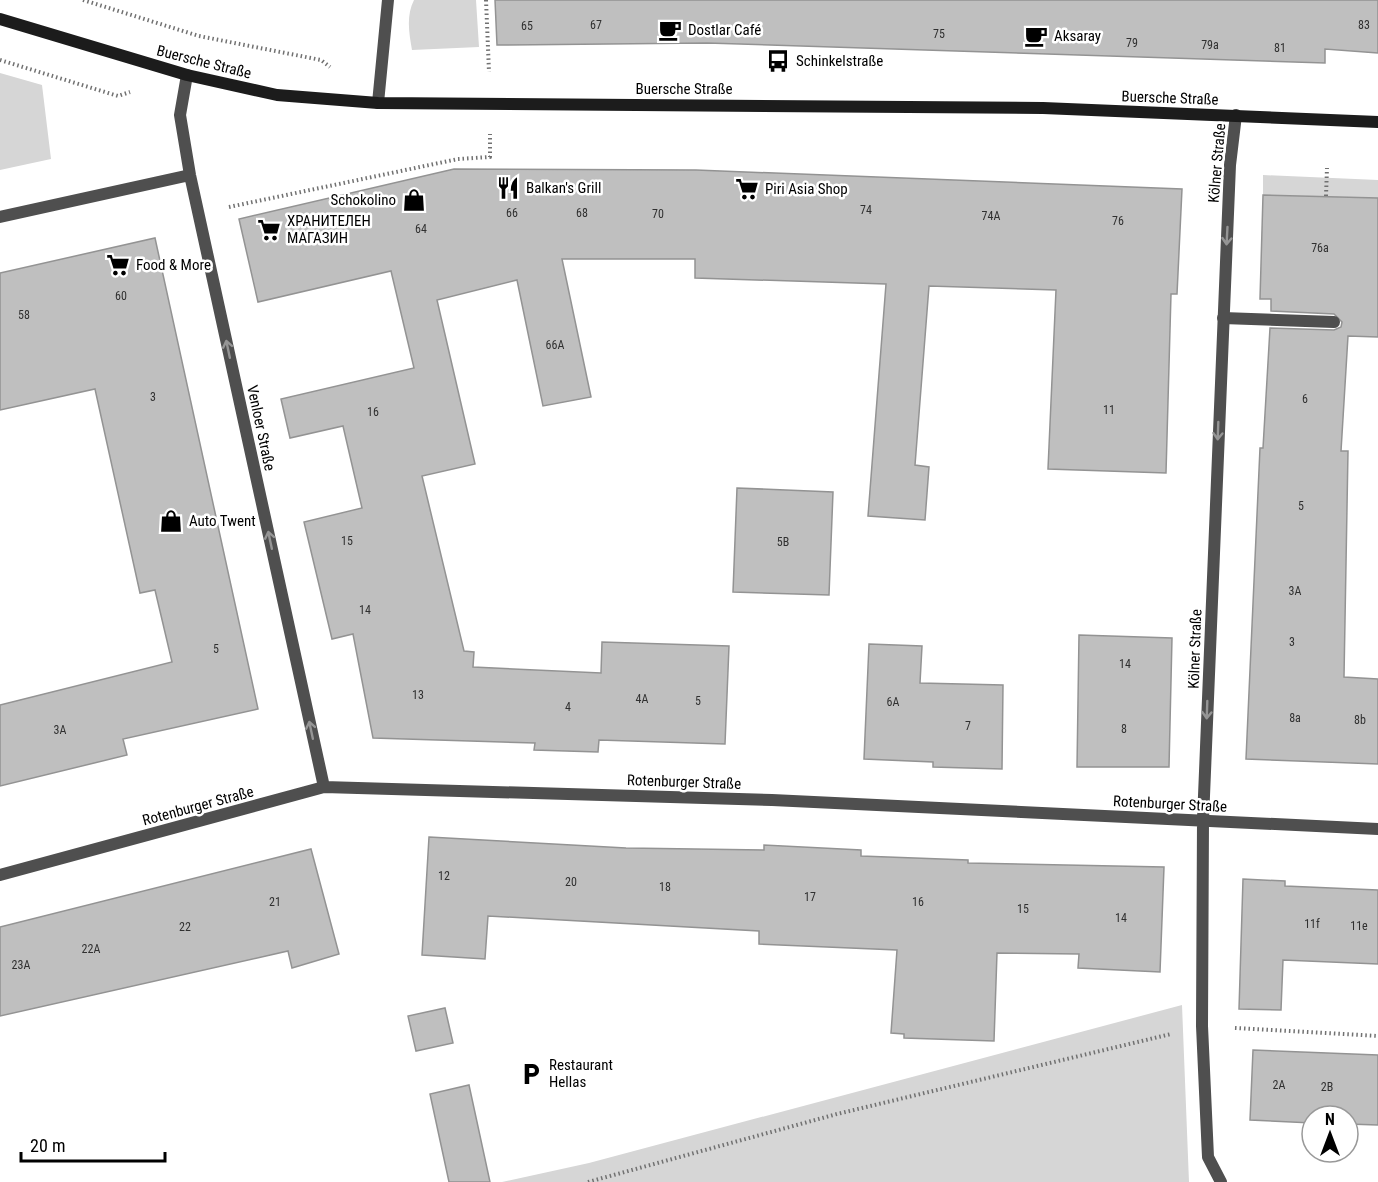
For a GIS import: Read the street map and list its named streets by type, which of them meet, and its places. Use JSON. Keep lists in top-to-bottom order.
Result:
{
  "streets": {
    "main road": ["Buersche Straße"],
    "street": ["Kölner Straße", "Venloer Straße", "Rotenburger Straße"]
  },
  "crossings": [
    ["Buersche Straße", "Kölner Straße"],
    ["Buersche Straße", "Venloer Straße"],
    ["Kölner Straße", "Rotenburger Straße"],
    ["Venloer Straße", "Rotenburger Straße"]
  ],
  "one_way": ["Kölner Straße", "Venloer Straße"],
  "places": {
    "cafe": ["Dostlar Café", "Aksaray"],
    "bus stop": ["Schinkelstraße"],
    "restaurant": ["Balkan's Grill"],
    "supermarket": ["Piri Asia Shop", "ХРАНИТЕЛЕН МАГАЗИН", "Food & More"],
    "shop": ["Schokolino", "Auto Twent"],
    "parking": ["Restaurant Hellas"]
  },
  "house_numbers": [
    "67",
    "83",
    "65",
    "75",
    "79",
    "79a",
    "81",
    "74",
    "66",
    "68",
    "70",
    "74A",
    "76",
    "64",
    "76a",
    "60",
    "58",
    "66A",
    "3",
    "6",
    "11",
    "16",
    "5",
    "15",
    "5B",
    "3A",
    "14",
    "3",
    "5",
    "14",
    "13",
    "4A",
    "5",
    "6A",
    "4",
    "8a",
    "8b",
    "7",
    "8",
    "3A",
    "12",
    "20",
    "18",
    "17",
    "21",
    "16",
    "15",
    "14",
    "11f",
    "11e",
    "22",
    "22A",
    "23A",
    "2A",
    "2B"
  ],
  "scale_bar": "20 m",
  "north": "top"
}
